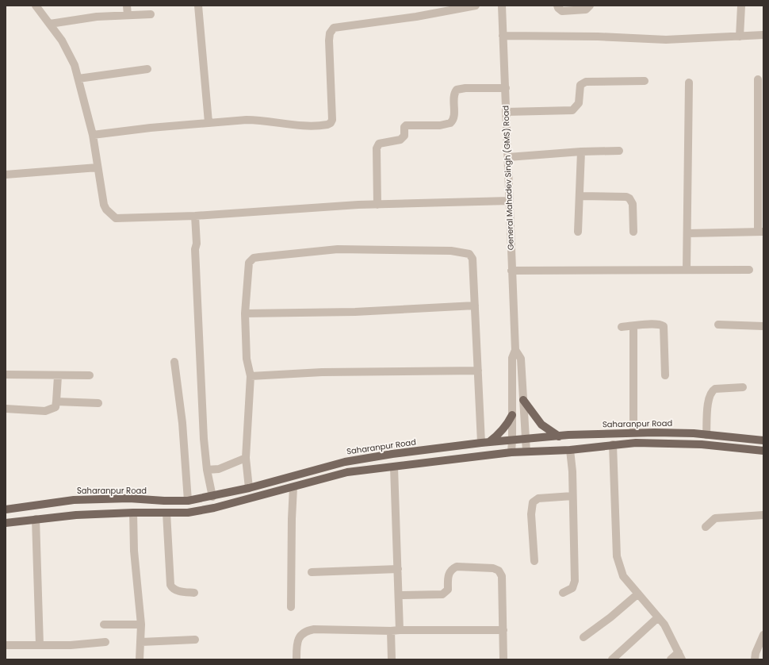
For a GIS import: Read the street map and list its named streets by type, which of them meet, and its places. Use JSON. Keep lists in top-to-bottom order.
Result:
{
  "streets": {
    "main road": ["Saharanpur Road"],
    "street": ["General Mahadev Singh (GMS) Road"]
  },
  "crossings": [
    ["General Mahadev Singh (GMS) Road", "Saharanpur Road"]
  ]
}
